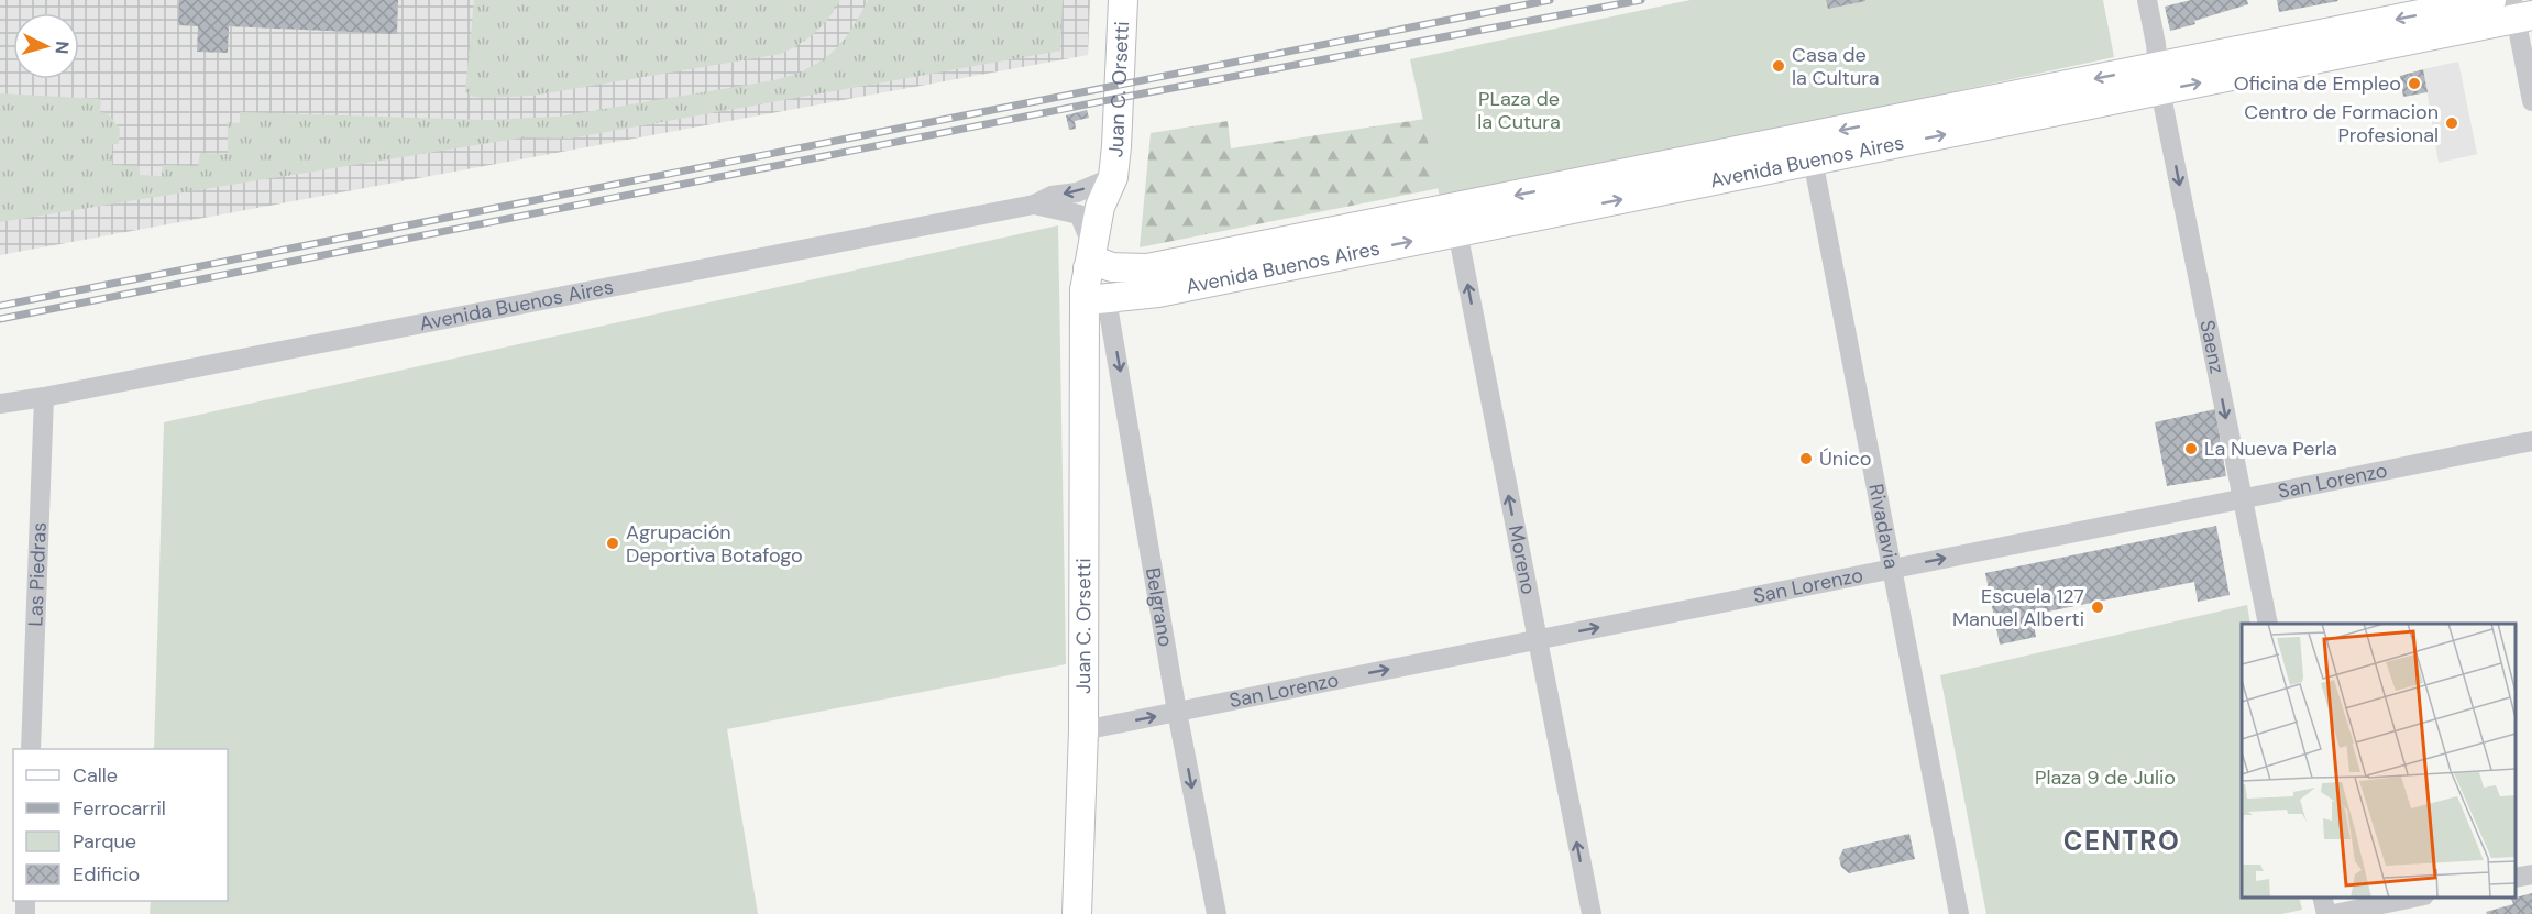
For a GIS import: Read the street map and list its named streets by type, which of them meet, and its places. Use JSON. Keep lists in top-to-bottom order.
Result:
{
  "streets": {
    "main road": ["Juan C. Orsetti", "Avenida Buenos Aires"],
    "street": [
      "Saenz",
      "San Lorenzo",
      "Rivadavia",
      "Moreno",
      "Las Piedras",
      "Belgrano"
    ]
  },
  "crossings": [
    ["Juan C. Orsetti", "Avenida Buenos Aires"],
    ["Juan C. Orsetti", "San Lorenzo"],
    ["Juan C. Orsetti", "Belgrano"],
    ["Avenida Buenos Aires", "Saenz"],
    ["Avenida Buenos Aires", "Rivadavia"],
    ["Avenida Buenos Aires", "Moreno"],
    ["Avenida Buenos Aires", "Las Piedras"],
    ["Avenida Buenos Aires", "Belgrano"],
    ["Saenz", "San Lorenzo"],
    ["San Lorenzo", "Rivadavia"],
    ["San Lorenzo", "Moreno"],
    ["San Lorenzo", "Belgrano"]
  ],
  "one_way": [
    "Saenz",
    "San Lorenzo",
    "Moreno",
    "Belgrano"
  ],
  "districts": ["CENTRO"],
  "parks": ["PLaza de la Cutura", "Plaza 9 de Julio"],
  "places": [
    "Casa de la Cultura",
    "Oficina de Empleo",
    "Centro de Formacion Profesional",
    "La Nueva Perla",
    "Único",
    "Agrupación Deportiva Botafogo",
    "Escuela 127 Manuel Alberti"
  ],
  "legend": [
    "Calle",
    "Ferrocarril",
    "Parque",
    "Edificio"
  ],
  "north": "right"
}
